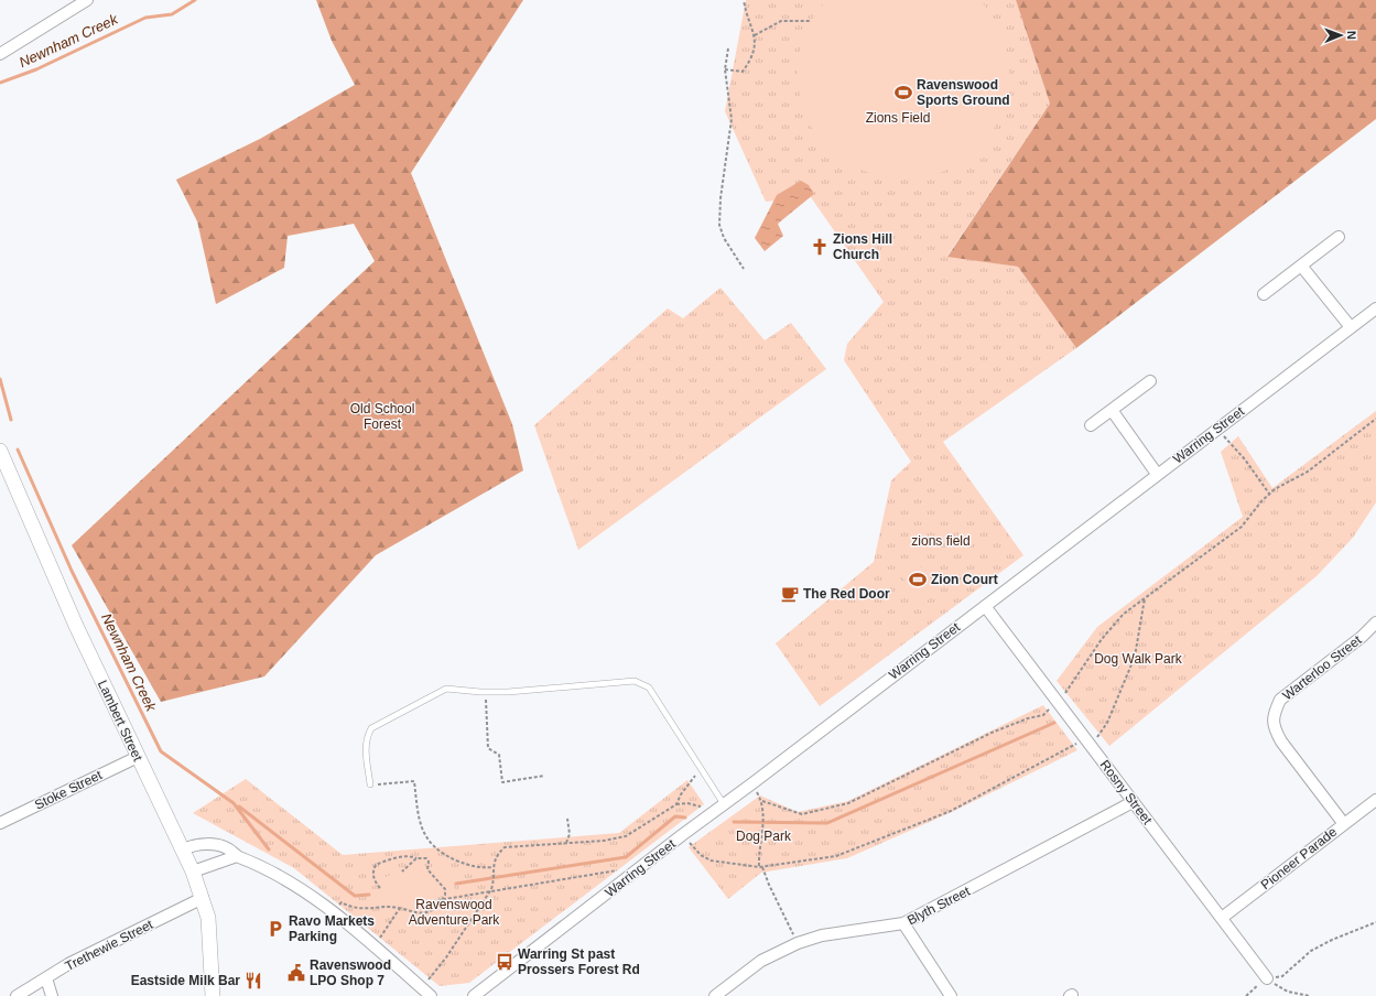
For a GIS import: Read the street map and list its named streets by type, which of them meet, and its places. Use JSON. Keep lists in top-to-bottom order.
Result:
{
  "streets": {
    "street": [
      "Warring Street",
      "Warterloo Street",
      "Lambert Street",
      "Stoke Street",
      "Rosny Street",
      "Pioneer Parade",
      "Blyth Street",
      "Trethewie Street"
    ]
  },
  "crossings": [
    ["Warring Street", "Rosny Street"],
    ["Warterloo Street", "Pioneer Parade"],
    ["Lambert Street", "Stoke Street"],
    ["Lambert Street", "Trethewie Street"],
    ["Rosny Street", "Pioneer Parade"],
    ["Rosny Street", "Blyth Street"]
  ],
  "water": ["Newnham Creek"],
  "parks": [
    "Zions Field",
    "Old School Forest",
    "zions field",
    "Dog Walk Park",
    "Dog Park",
    "Ravenswood Adventure Park"
  ],
  "places": {
    "sports": ["Ravenswood Sports Ground", "Zion Court"],
    "church": ["Zions Hill Church"],
    "cafe": ["The Red Door"],
    "parking": ["Ravo Markets Parking"],
    "bus stop": ["Warring St past Prossers Forest Rd"],
    "public building": ["Ravenswood LPO Shop 7"],
    "restaurant": ["Eastside Milk Bar"]
  },
  "north": "right"
}
